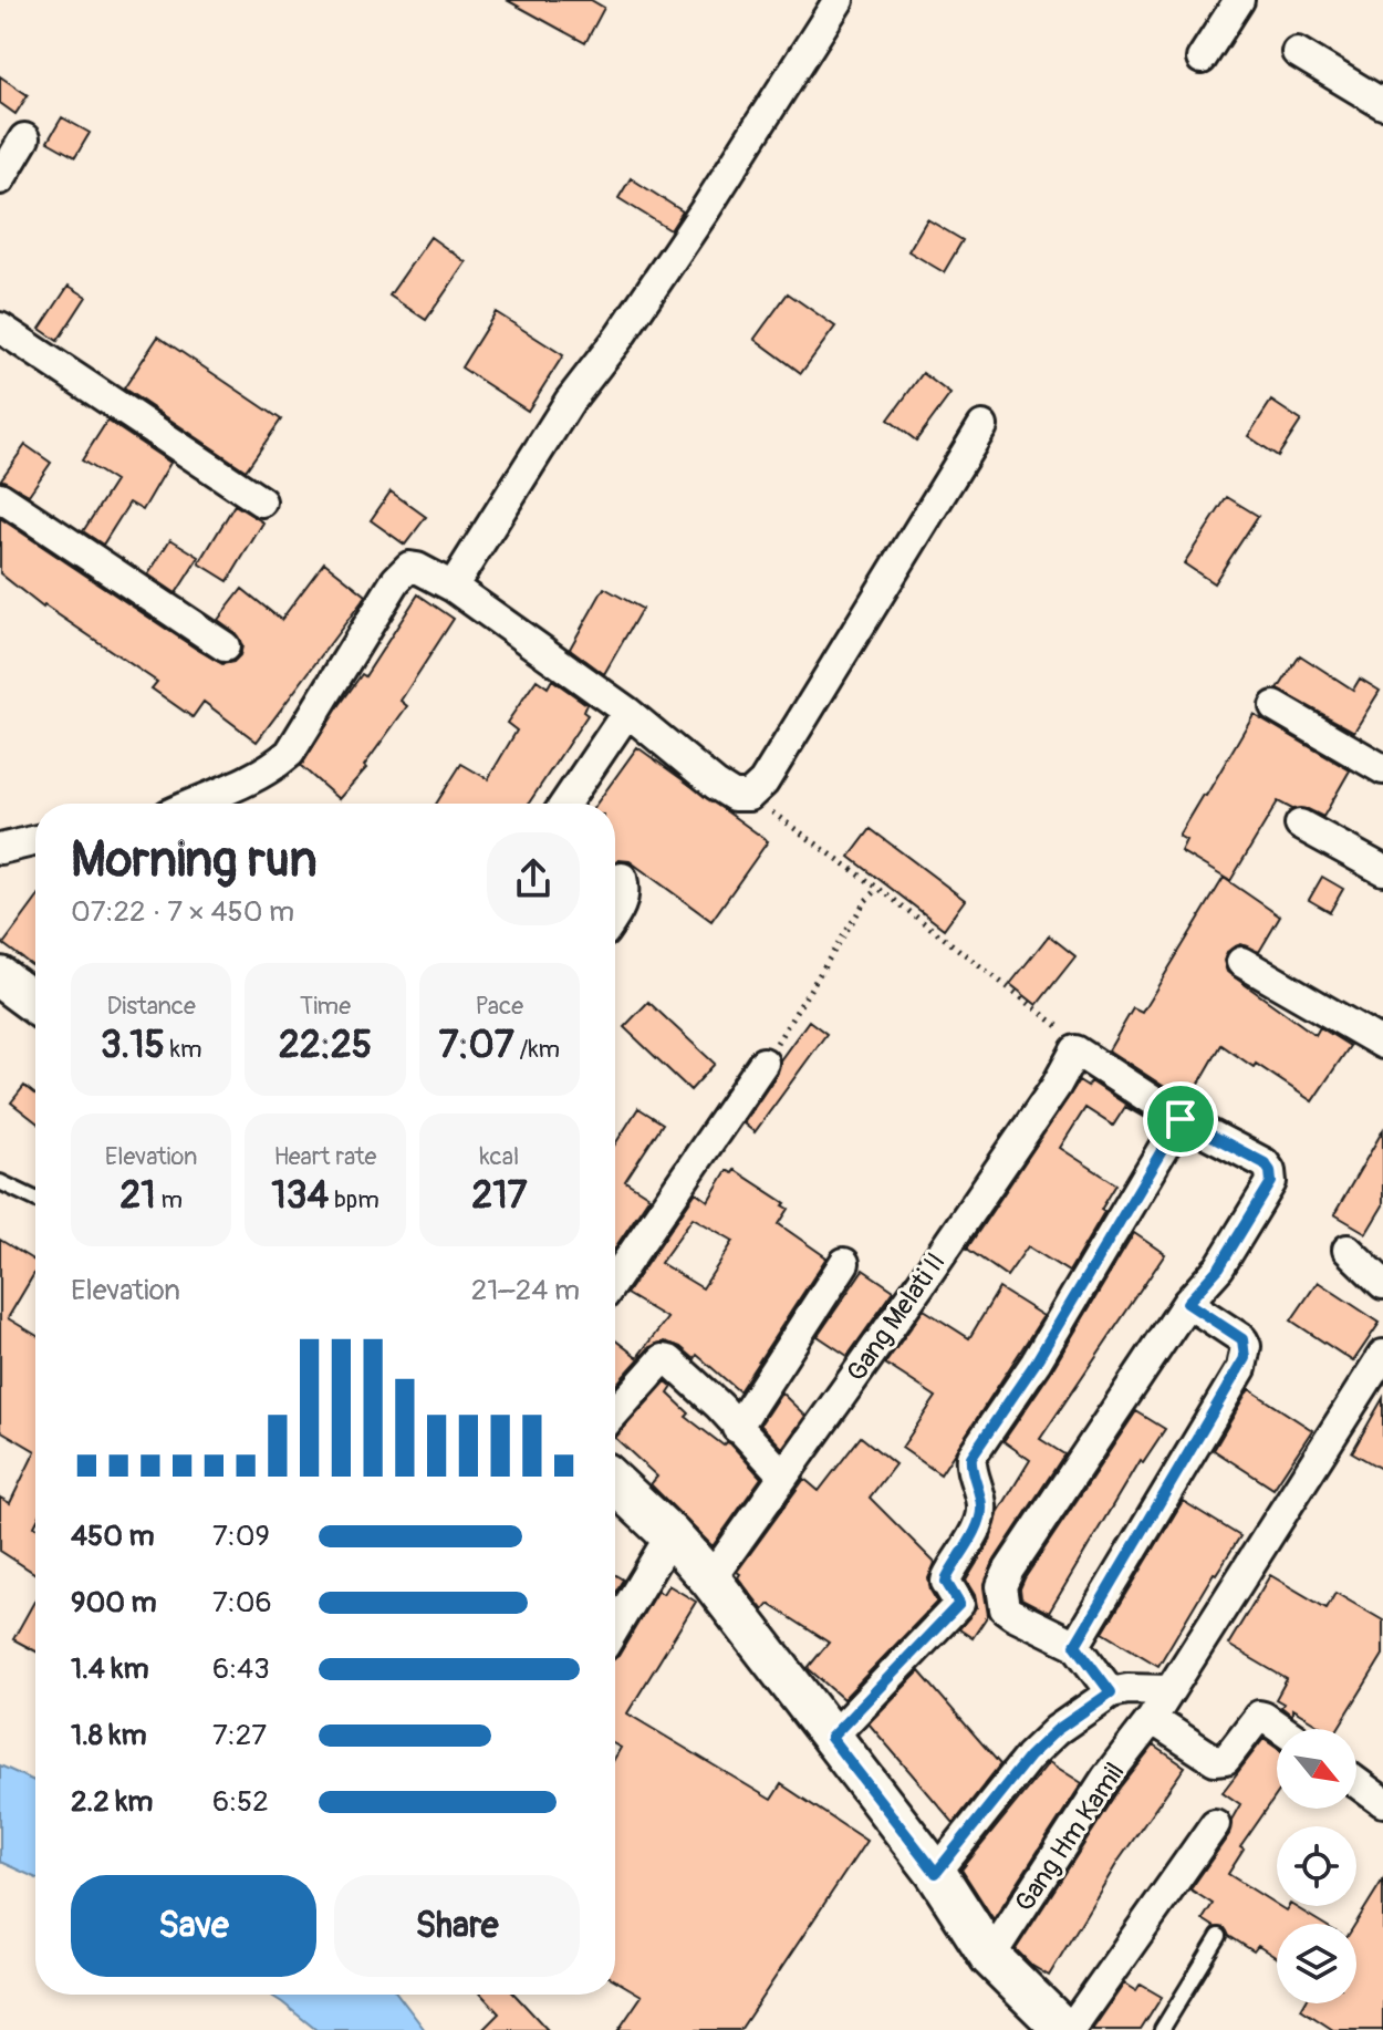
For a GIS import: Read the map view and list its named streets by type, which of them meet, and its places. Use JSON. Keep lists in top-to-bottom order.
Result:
{
  "streets": {
    "street": ["Gang Melati II", "Gang Hm Kamil"]
  },
  "north": "bottom right",
  "page": {
    "heading": ["Morning run", "07:22 · 7 × 450 m"],
    "stats": [
      ["Distance", "3.15 km"],
      ["Time", "22:25"],
      ["Pace", "7:07 /km"],
      ["Elevation", "21 m"],
      ["Heart rate", "134 bpm"],
      ["kcal", "217"]
    ],
    "chart": ["Elevation", "21–24 m"],
    "list": [
      {
        "name": "450 m",
        "note": "7:09"
      },
      {
        "name": "900 m",
        "note": "7:06"
      },
      {
        "name": "1.4 km",
        "note": "6:43"
      },
      {
        "name": "1.8 km",
        "note": "7:27"
      },
      {
        "name": "2.2 km",
        "note": "6:52"
      }
    ],
    "buttons": ["Save", "Share"]
  }
}
